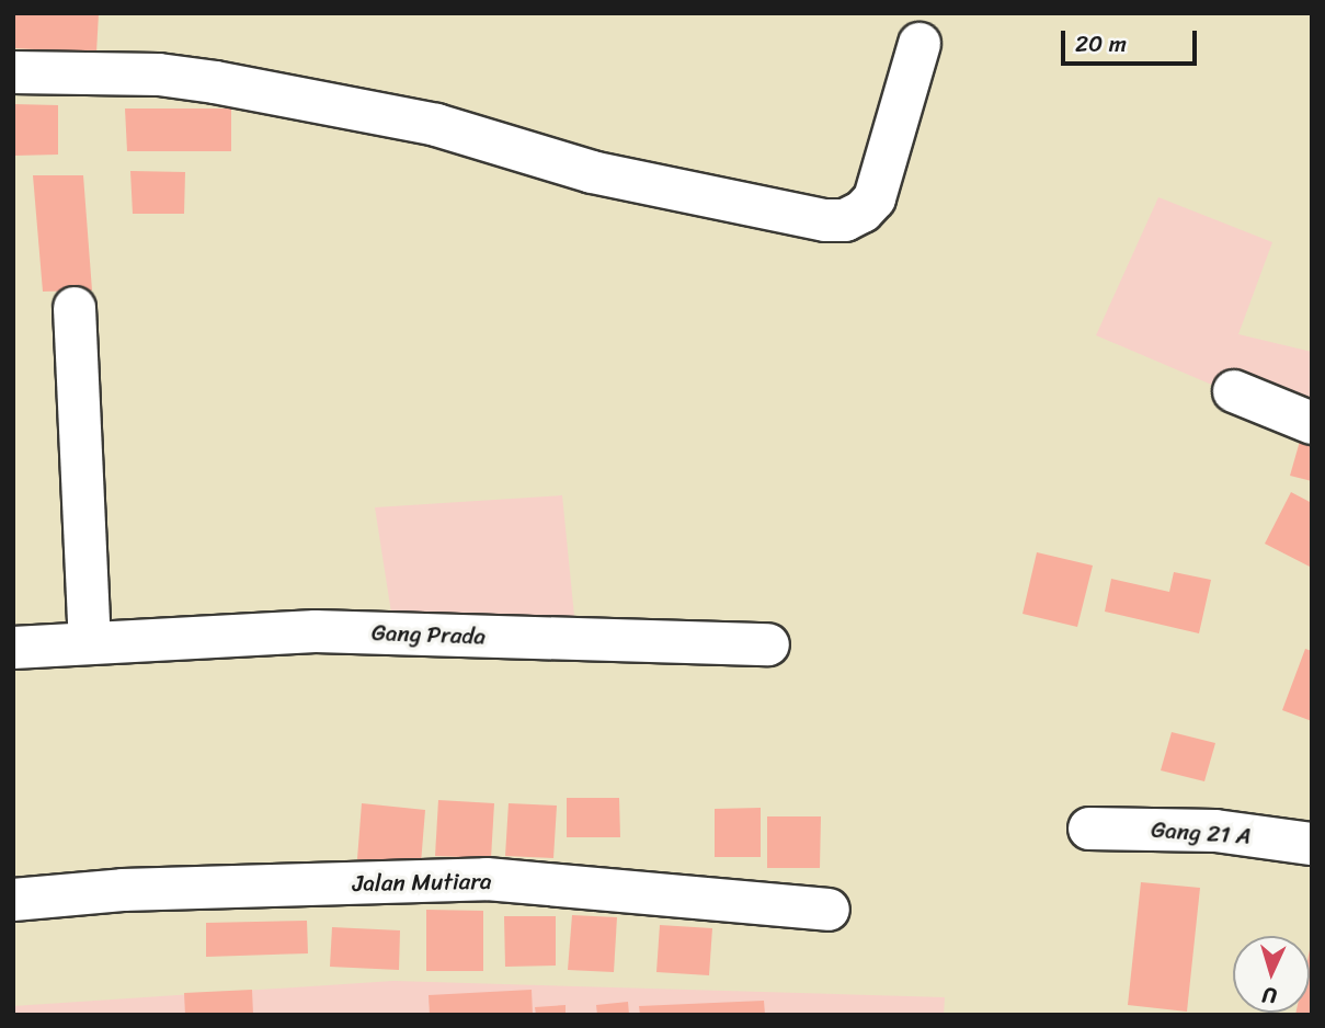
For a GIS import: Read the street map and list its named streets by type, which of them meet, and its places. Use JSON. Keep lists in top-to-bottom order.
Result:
{
  "streets": {
    "street": ["Gang Prada", "Gang 21 A", "Jalan Mutiara"]
  },
  "scale_bar": "20 m",
  "north": "bottom"
}
